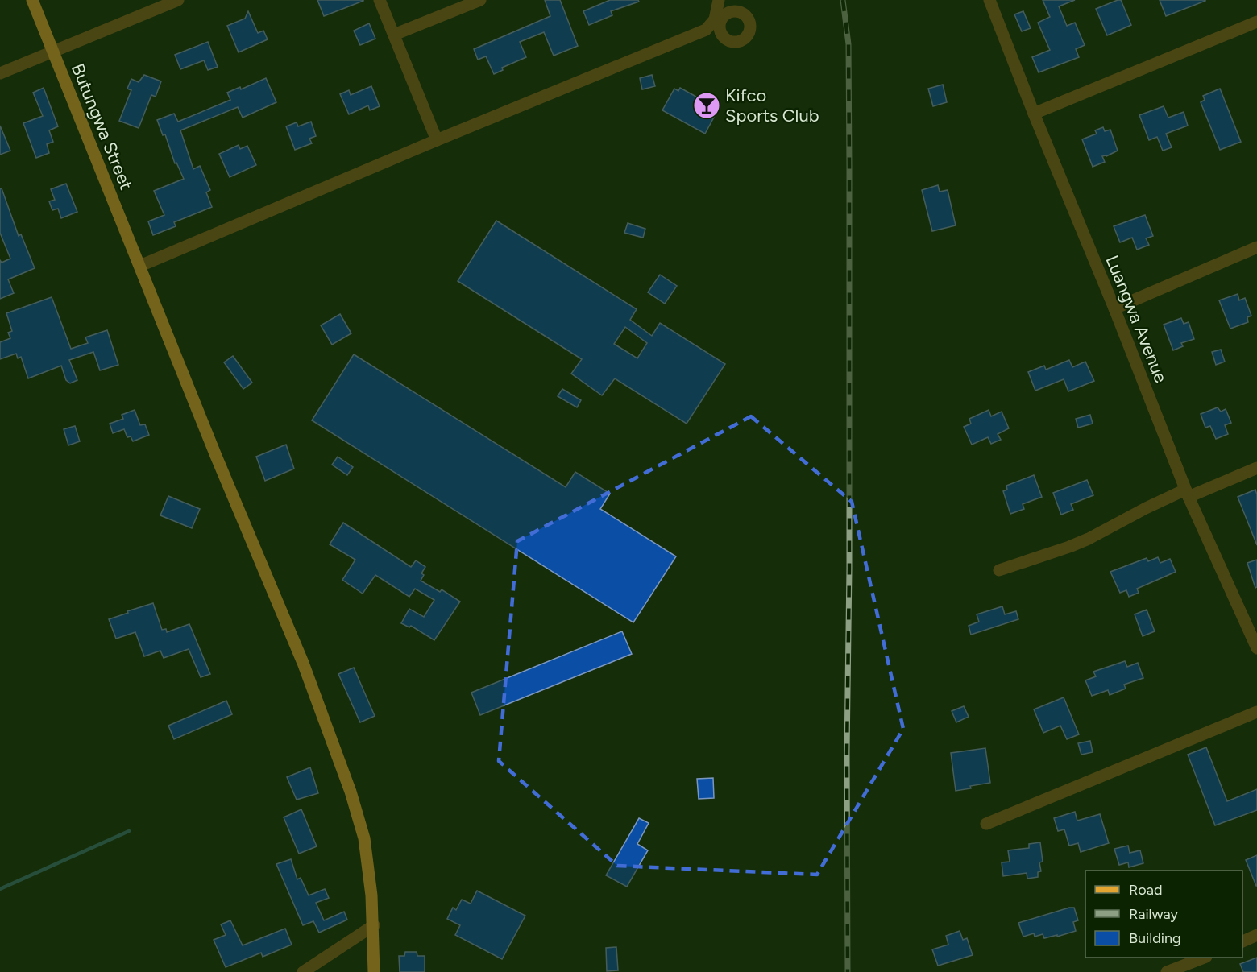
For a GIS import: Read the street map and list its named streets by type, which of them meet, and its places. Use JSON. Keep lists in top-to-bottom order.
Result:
{
  "streets": {
    "main road": ["Butungwa Street"],
    "street": ["Luangwa Avenue"]
  },
  "places": {
    "bar": ["Kifco Sports Club"]
  },
  "legend": ["Road", "Railway", "Building"]
}
